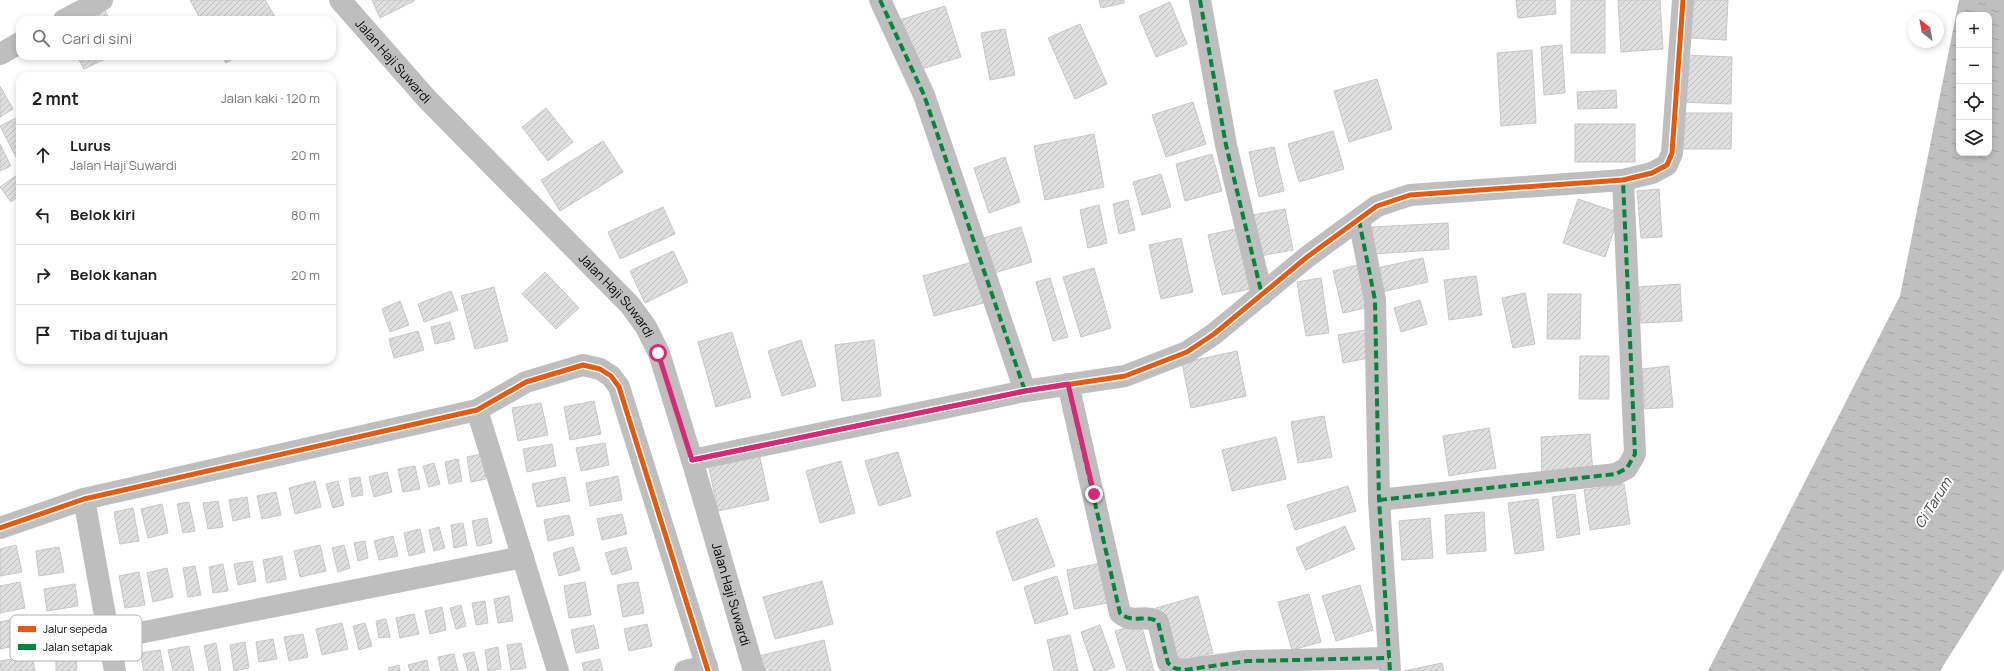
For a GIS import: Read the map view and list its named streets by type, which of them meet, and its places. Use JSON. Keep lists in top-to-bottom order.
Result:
{
  "streets": {
    "street": ["Jalan Haji Suwardi"]
  },
  "water": ["Ci Tarum"],
  "legend": ["Jalur sepeda", "Jalan setapak"],
  "north": "top left",
  "page": {
    "map_buttons": ["+", "−"],
    "search": "Cari di sini",
    "heading": ["2 mnt", "Jalan kaki · 120 m"],
    "list": [
      ["Lurus", "Jalan Haji Suwardi", "20 m"],
      ["Belok kiri", "80 m"],
      ["Belok kanan", "20 m"],
      "Tiba di tujuan"
    ]
  }
}
